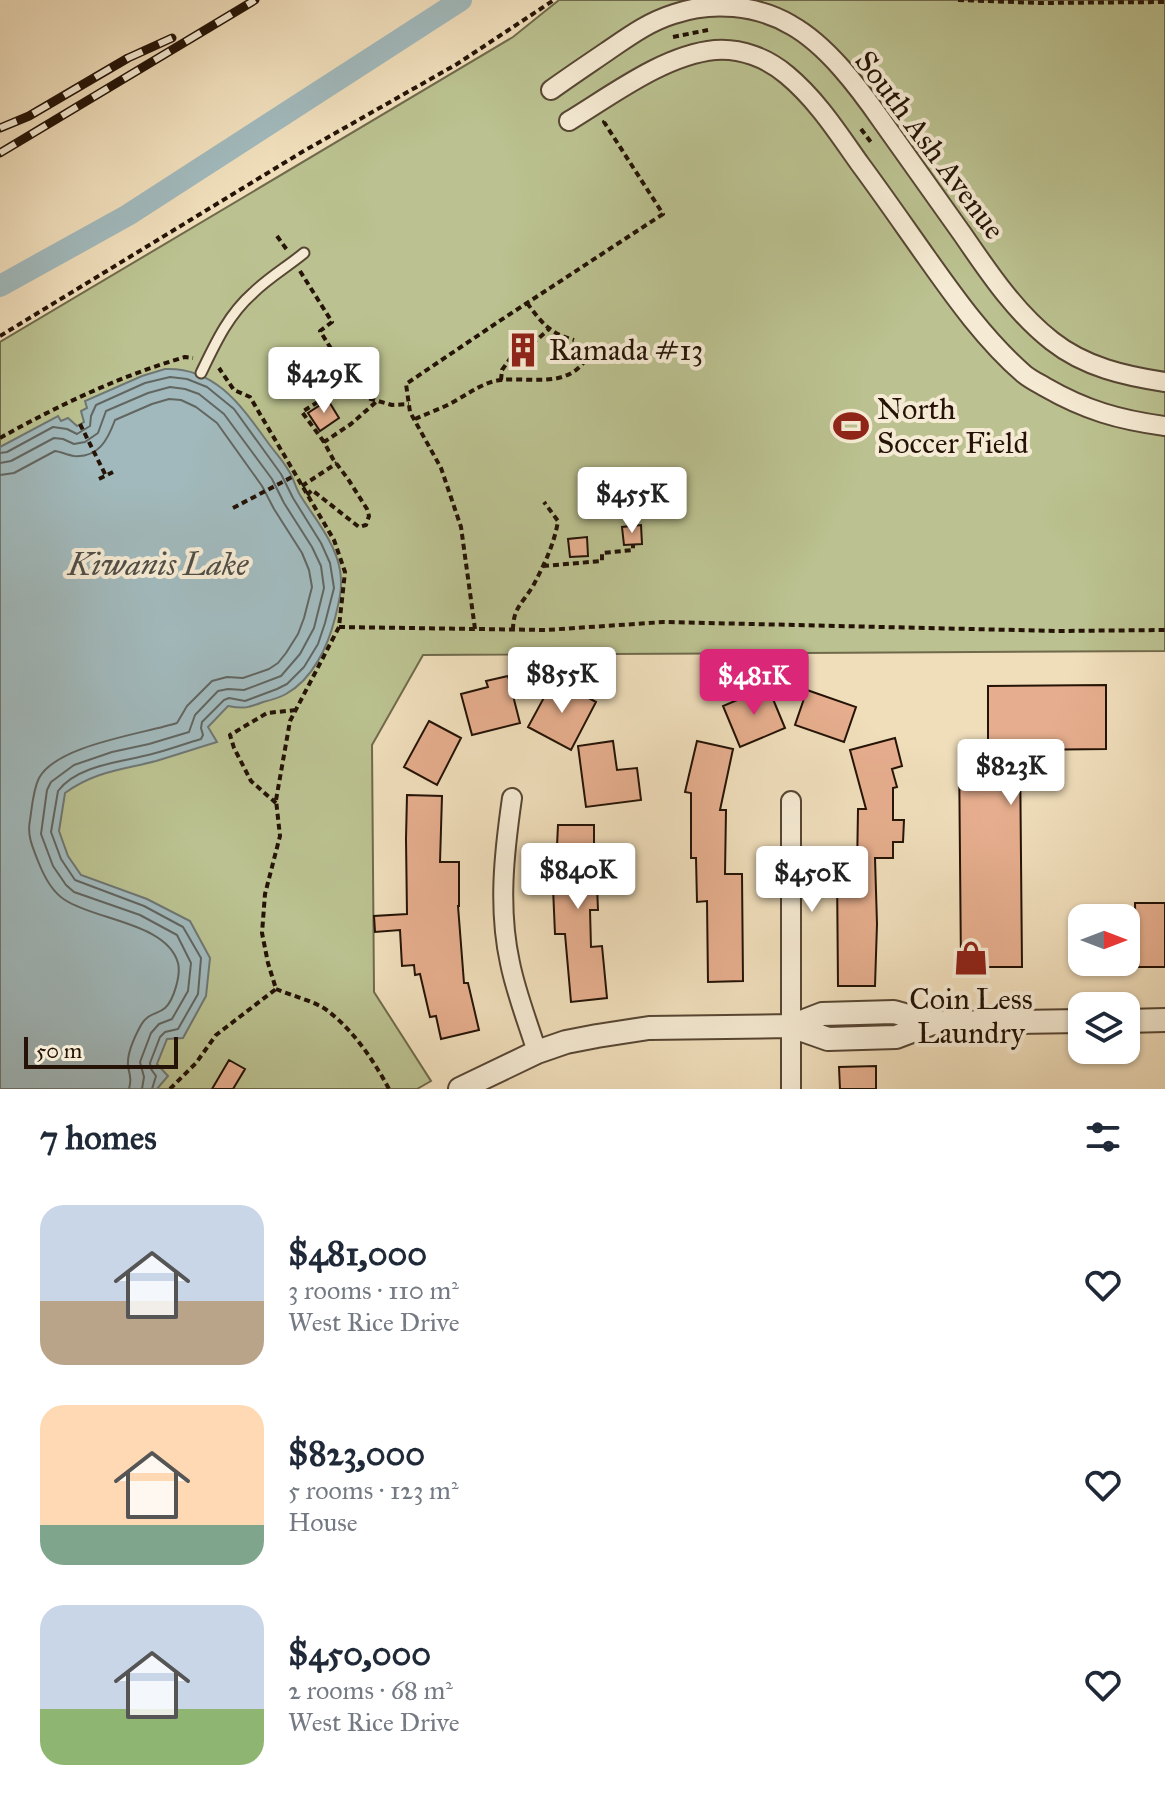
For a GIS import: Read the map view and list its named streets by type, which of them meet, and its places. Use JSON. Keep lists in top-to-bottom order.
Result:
{
  "streets": {
    "street": ["South Ash Avenue"]
  },
  "water": ["Kiwanis Lake"],
  "places": {
    "building": ["Ramada #13"],
    "sports": ["North Soccer Field"],
    "shop": ["Coin Less Laundry"]
  },
  "scale_bar": "50 m",
  "north": "right",
  "page": {
    "price": [
      "$429K",
      "$455K",
      "$855K",
      "$481K",
      "$823K",
      "$840K",
      "$450K"
    ],
    "scale": "50 m",
    "heading": "7 homes",
    "list": [
      {
        "name": "$481,000",
        "note": "3 rooms · 110 m² · West Rice Drive"
      },
      {
        "name": "$823,000",
        "note": "5 rooms · 123 m² · House"
      },
      {
        "name": "$450,000",
        "note": "2 rooms · 68 m² · West Rice Drive"
      }
    ]
  }
}
